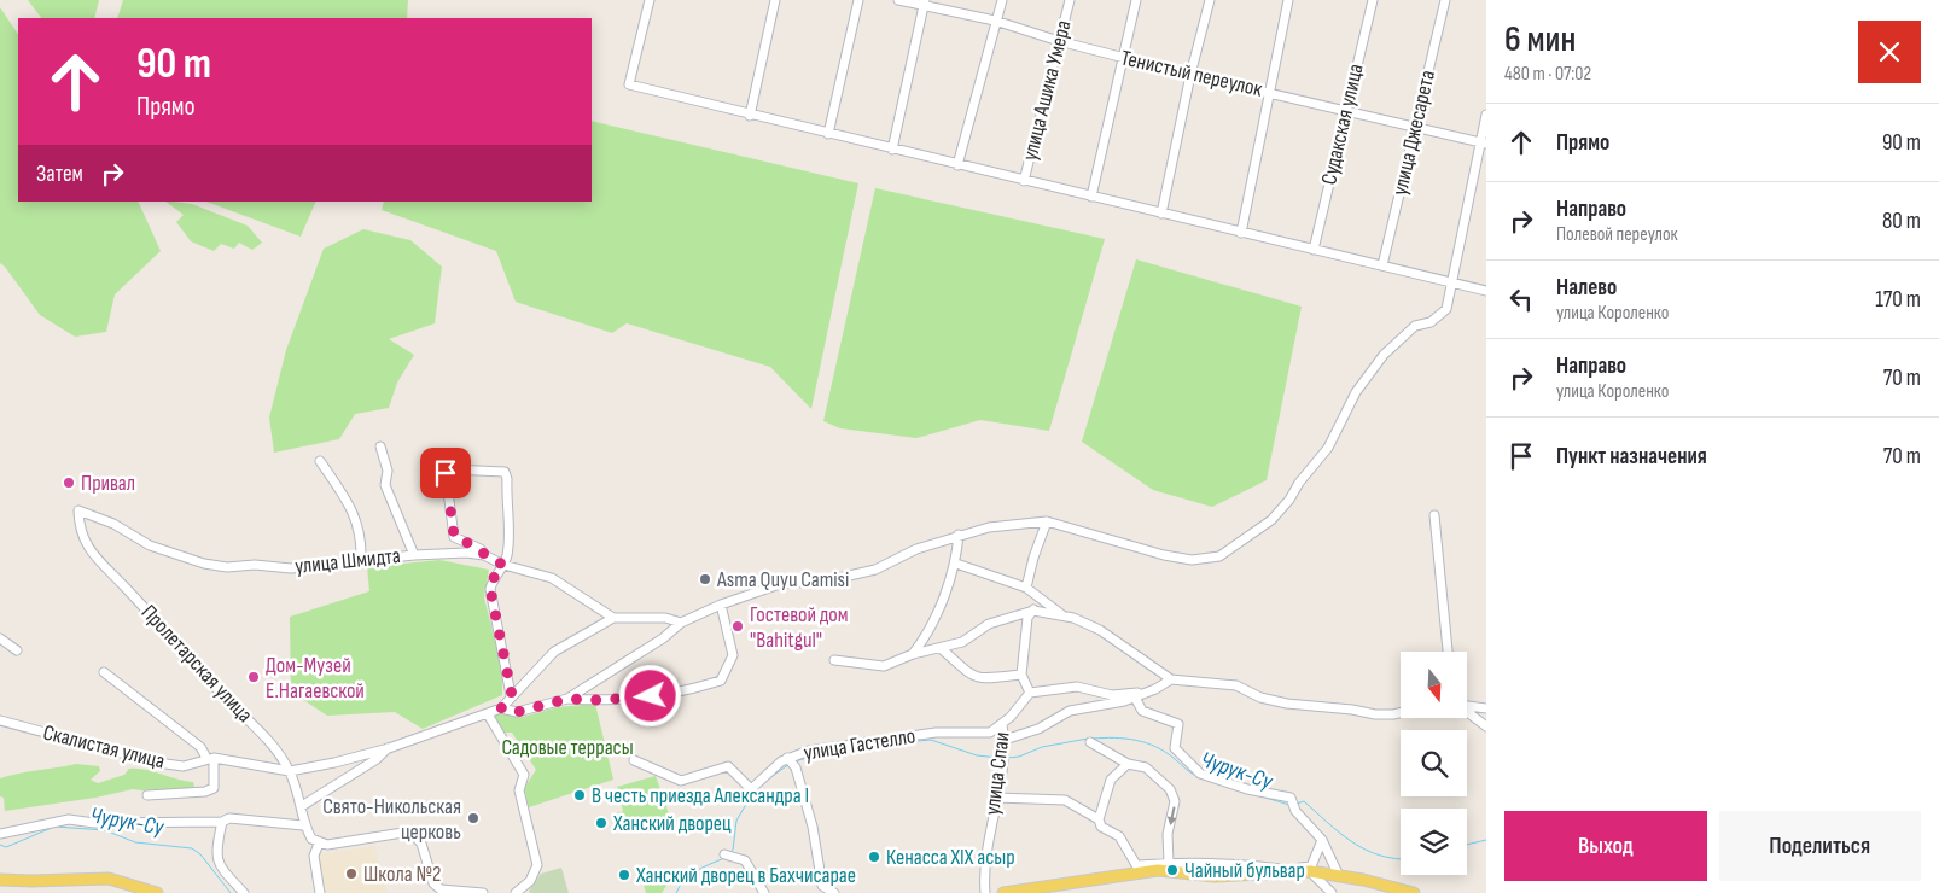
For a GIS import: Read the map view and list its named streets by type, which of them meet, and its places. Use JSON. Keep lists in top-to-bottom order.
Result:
{
  "streets": {
    "street": [
      "Тенистый переулок",
      "улица Ашика Умера",
      "Судакская улица",
      "улица Джесарета",
      "улица Шмидта",
      "Пролетарская улица",
      "улица Гастелло",
      "Скалистая улица",
      "улица Спаи"
    ]
  },
  "crossings": [
    ["Тенистый переулок", "улица Ашика Умера"],
    ["Тенистый переулок", "Судакская улица"],
    ["Тенистый переулок", "улица Джесарета"],
    ["улица Шмидта", "Пролетарская улица"],
    ["Пролетарская улица", "Скалистая улица"],
    ["улица Гастелло", "улица Спаи"]
  ],
  "water": ["Чурук-Су"],
  "parks": ["Садовые террасы"],
  "places": [
    "Привал",
    "Asma Quyu Camisi",
    "Гостевой дом \"Bahitgul\"",
    "Дом-Музей Е.Нагаевской",
    "В честь приезда Александра I",
    "Свято-Никольская церковь",
    "Ханский дворец",
    "Кенасса XIX асыр",
    "Чайный бульвар",
    "Школа №2",
    "Ханский дворец в Бахчисарае"
  ],
  "north": "bottom",
  "page": {
    "heading": ["6 мин", "480 m · 07:02"],
    "turn": ["90 m", "Прямо"],
    "list": [
      {
        "name": "Прямо",
        "value": "90 m"
      },
      {
        "name": "Направо",
        "note": "Полевой переулок",
        "value": "80 m"
      },
      {
        "name": "Налево",
        "note": "улица Короленко",
        "value": "170 m"
      },
      {
        "name": "Направо",
        "note": "улица Короленко",
        "value": "70 m"
      },
      {
        "name": "Пункт назначения",
        "value": "70 m"
      }
    ],
    "then": "Затем",
    "buttons": ["Выход", "Поделиться"]
  }
}
